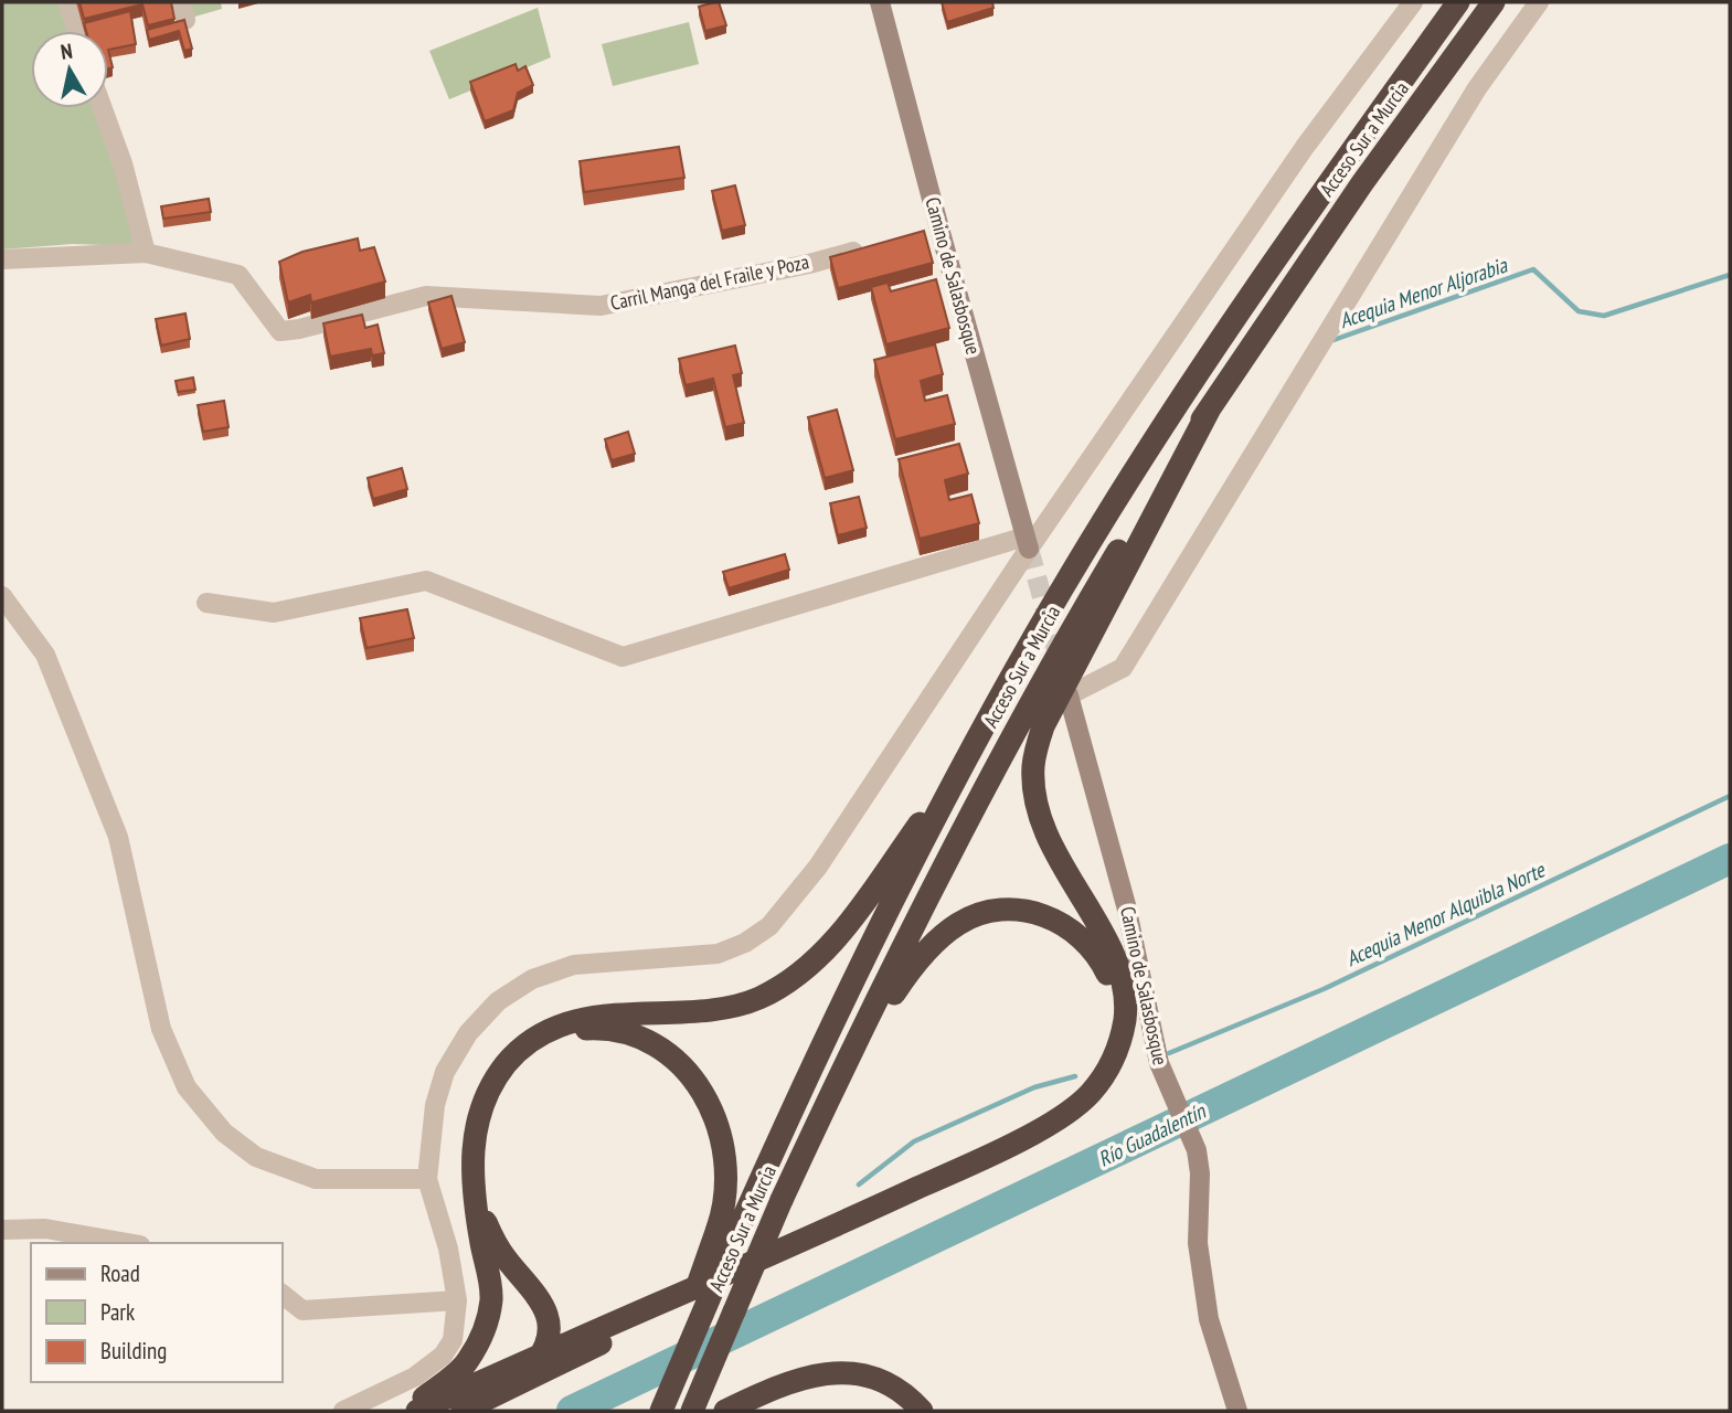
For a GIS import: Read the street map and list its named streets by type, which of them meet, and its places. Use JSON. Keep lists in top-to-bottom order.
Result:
{
  "streets": {
    "highway": ["Acceso Sur a Murcia"],
    "street": ["Camino de Salasbosque", "Carril Manga del Fraile y Poza"]
  },
  "water": ["Acequia Menor Aljorabia", "Acequia Menor Alquibla Norte", "Río Guadalentín"],
  "legend": ["Road", "Park", "Building"],
  "north": "top"
}
